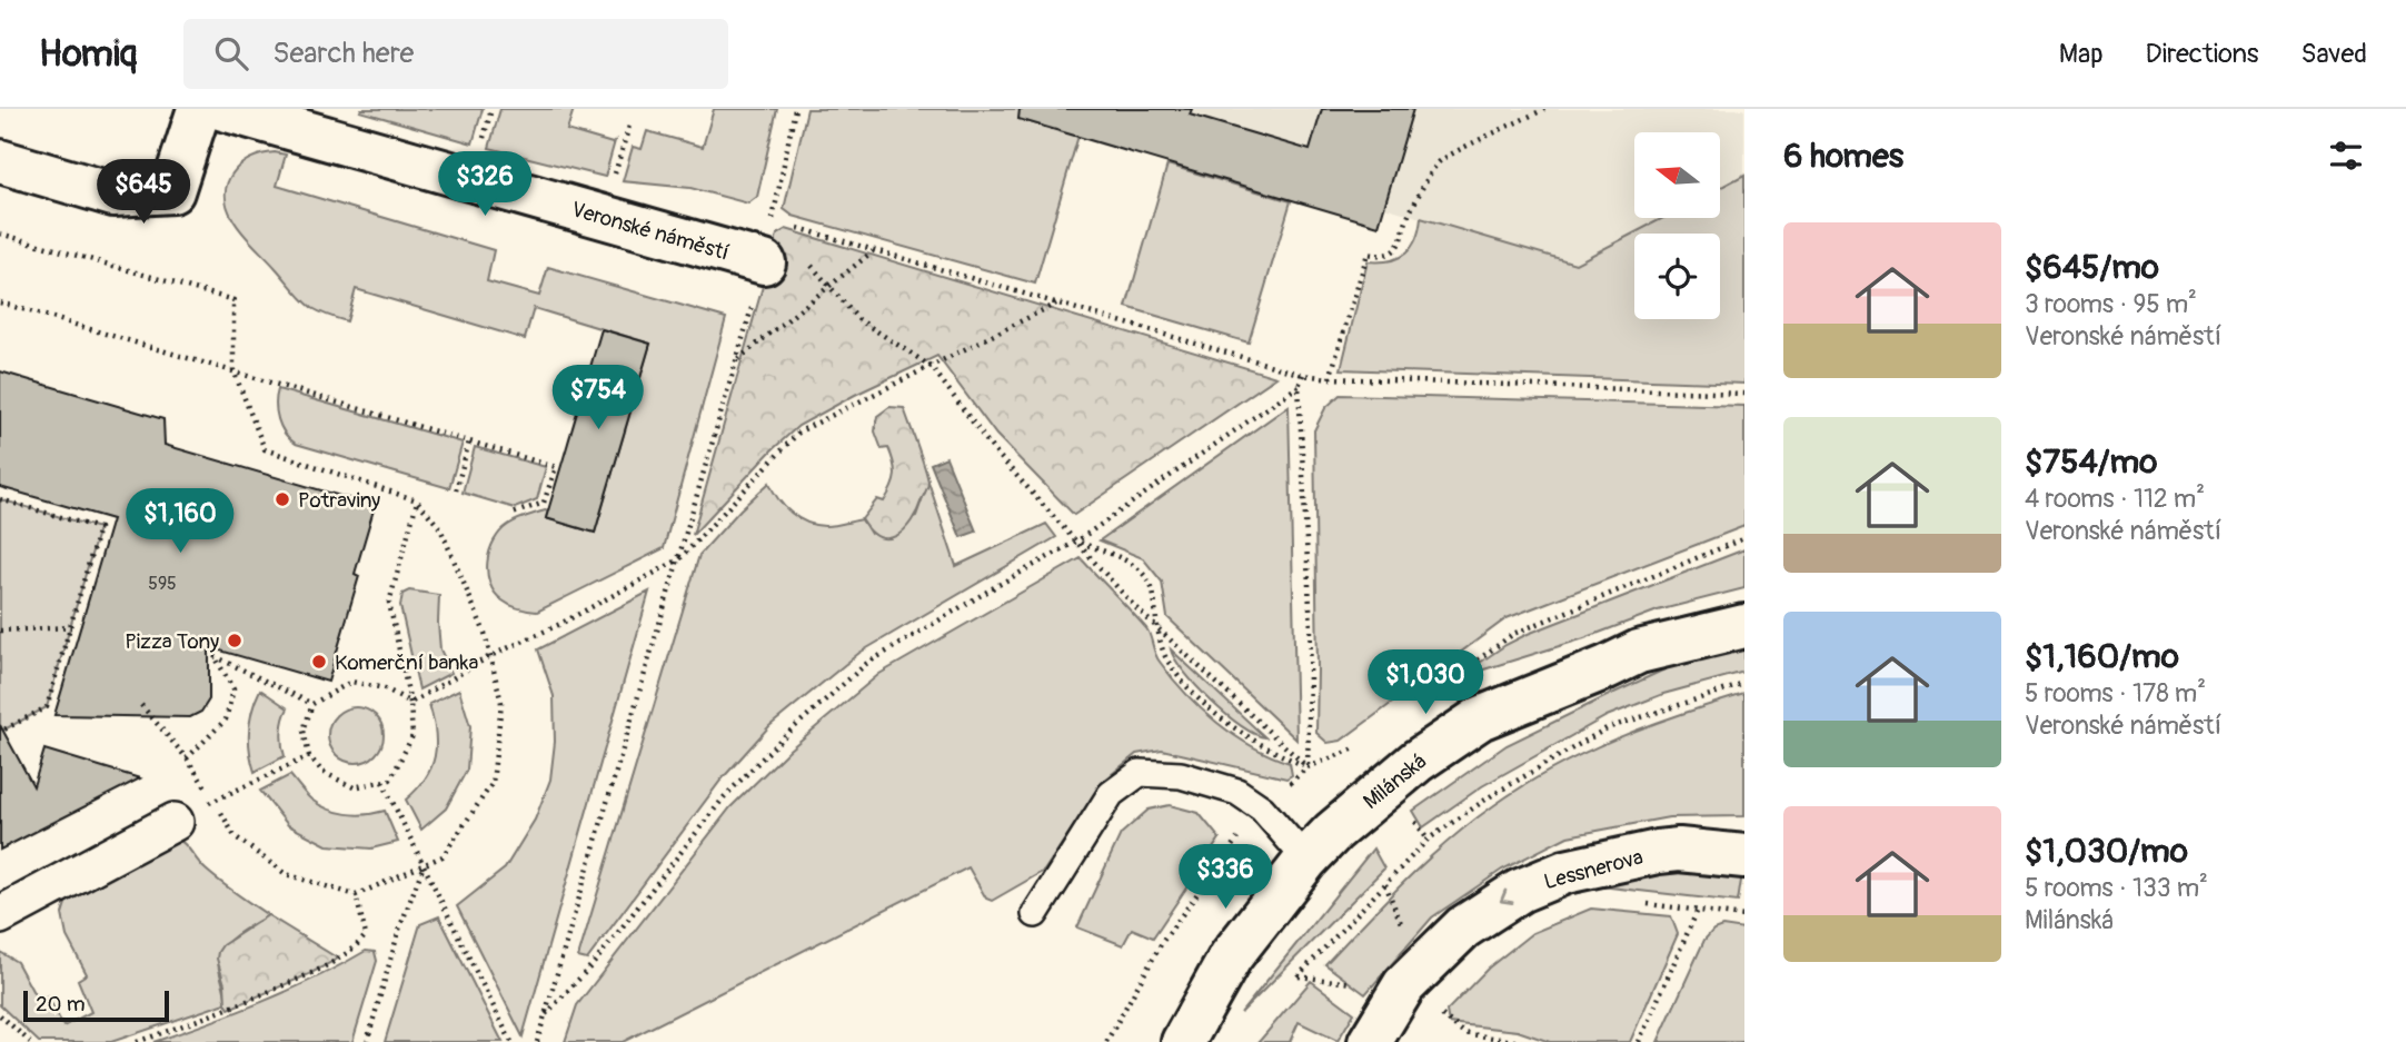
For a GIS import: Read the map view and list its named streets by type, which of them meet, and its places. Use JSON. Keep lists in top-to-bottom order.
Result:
{
  "streets": {
    "street": ["Veronské náměstí", "Milánská", "Lessnerova"]
  },
  "one_way": ["Lessnerova"],
  "places": ["Potraviny", "Pizza Tony", "Komerční banka"],
  "house_numbers": ["595"],
  "scale_bar": "20 m",
  "north": "left",
  "page": {
    "header": "Homiq",
    "search": "Search here",
    "nav": ["Map", "Directions", "Saved"],
    "heading": "6 homes",
    "price": [
      "$326",
      "$645",
      "$754",
      "$1,160",
      "$1,030",
      "$336"
    ],
    "list": [
      {
        "name": "$645/mo",
        "note": "3 rooms · 95 m² · Veronské náměstí"
      },
      {
        "name": "$754/mo",
        "note": "4 rooms · 112 m² · Veronské náměstí"
      },
      {
        "name": "$1,160/mo",
        "note": "5 rooms · 178 m² · Veronské náměstí"
      },
      {
        "name": "$1,030/mo",
        "note": "5 rooms · 133 m² · Milánská"
      }
    ],
    "scale": "20 m"
  }
}
